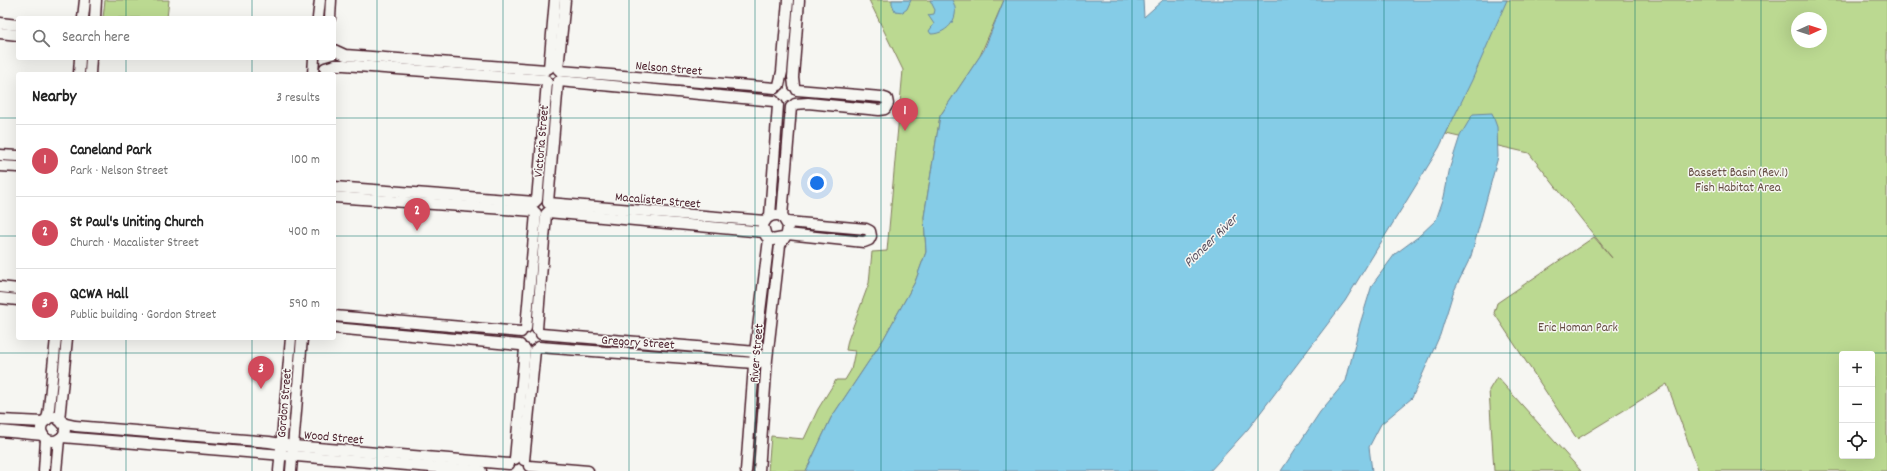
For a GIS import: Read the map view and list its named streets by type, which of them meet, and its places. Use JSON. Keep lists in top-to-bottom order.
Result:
{
  "streets": {
    "street": [
      "Nelson Street",
      "Victoria Street",
      "Macalister Street",
      "Gregory Street",
      "River Street",
      "Gordon Street",
      "Wood Street"
    ]
  },
  "crossings": [
    ["Nelson Street", "Victoria Street"],
    ["Victoria Street", "Macalister Street"],
    ["Victoria Street", "Gregory Street"],
    ["Macalister Street", "River Street"],
    ["Gregory Street", "River Street"],
    ["Gordon Street", "Wood Street"]
  ],
  "water": ["Pioneer River"],
  "parks": ["Bassett Basin (Rev.1) Fish Habitat Area", "Eric Homan Park"],
  "north": "right",
  "page": {
    "search": "Search here",
    "heading": ["Nearby", "3 results"],
    "pins": ["1", "2", "3"],
    "list": [
      {
        "mark": "1",
        "name": "Caneland Park",
        "note": "Park · Nelson Street",
        "value": "100 m"
      },
      {
        "mark": "2",
        "name": "St Paul's Uniting Church",
        "note": "Church · Macalister Street",
        "value": "400 m"
      },
      {
        "mark": "3",
        "name": "QCWA Hall",
        "note": "Public building · Gordon Street",
        "value": "590 m"
      }
    ],
    "map_buttons": ["+", "−"]
  }
}
